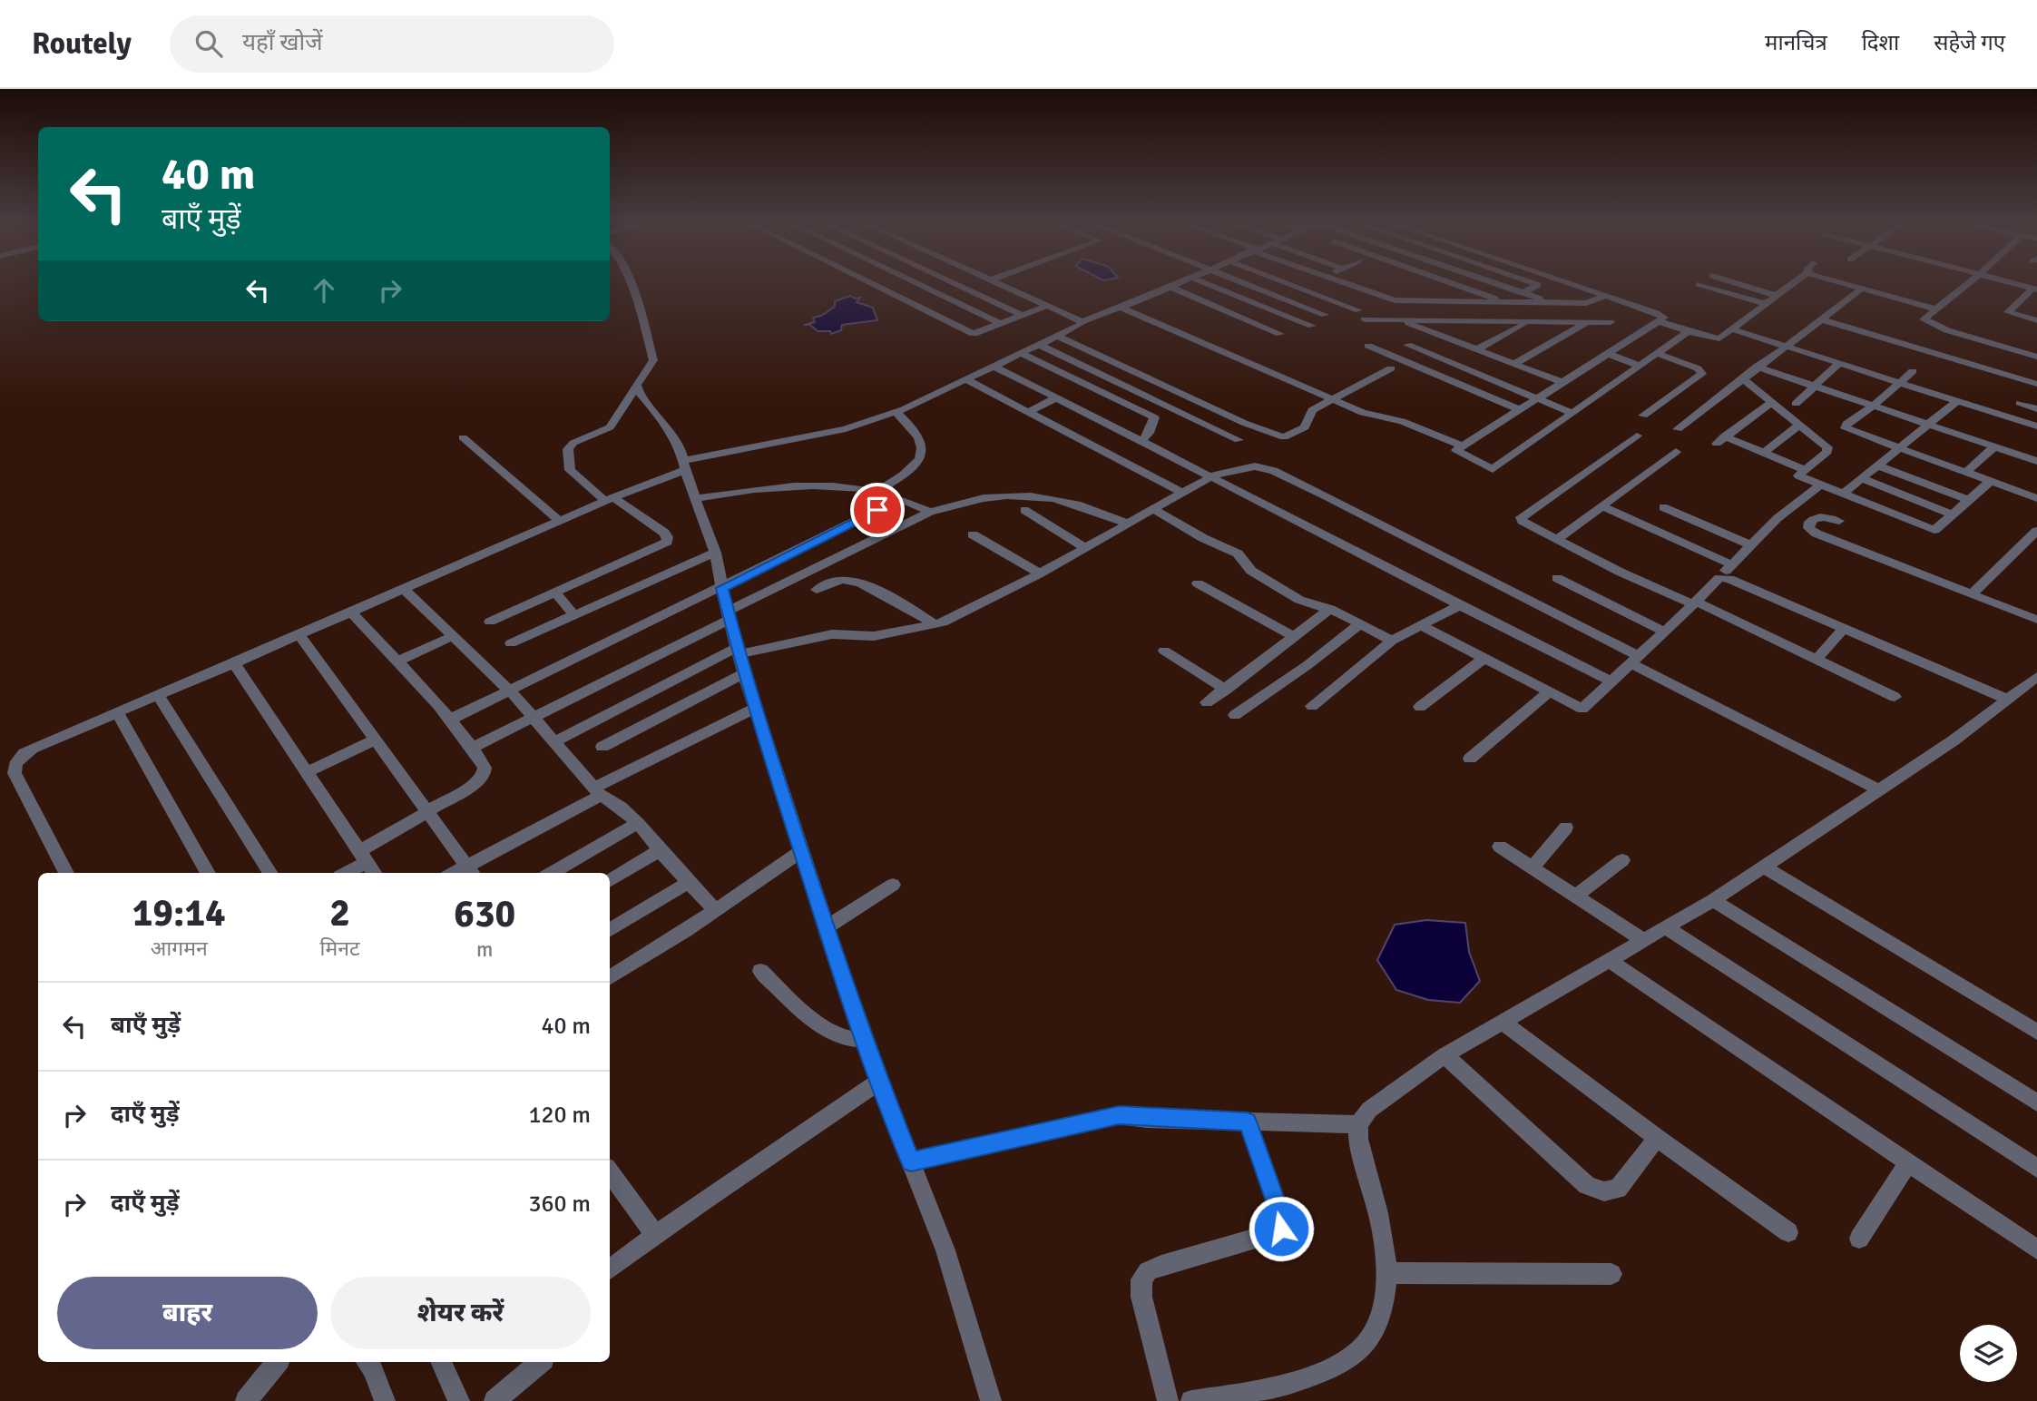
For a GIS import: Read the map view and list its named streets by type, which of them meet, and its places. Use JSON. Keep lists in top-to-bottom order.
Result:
{
  "page": {
    "header": "Routely",
    "search": "यहाँ खोजें",
    "nav": ["मानचित्र", "दिशा", "सहेजे गए"],
    "turn": ["40 m", "बाएँ मुड़ें"],
    "eta": [
      "19:14",
      "आगमन",
      "2",
      "मिनट",
      "630",
      "m"
    ],
    "list": [
      {
        "name": "बाएँ मुड़ें",
        "value": "40 m"
      },
      {
        "name": "दाएँ मुड़ें",
        "value": "120 m"
      },
      {
        "name": "दाएँ मुड़ें",
        "value": "360 m"
      }
    ],
    "buttons": ["बाहर", "शेयर करें"]
  }
}
